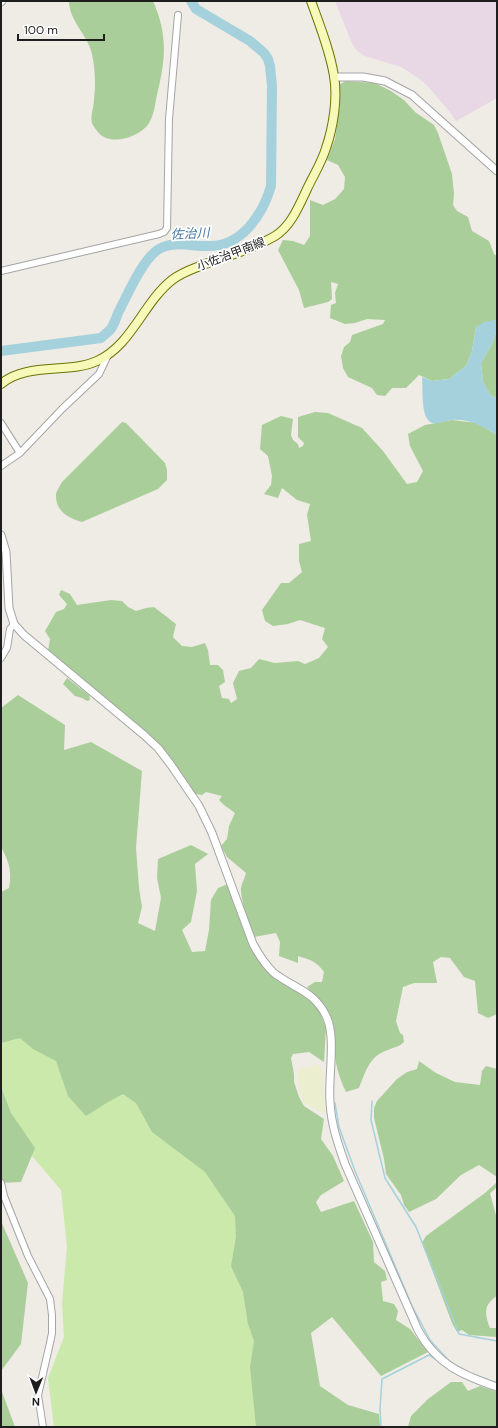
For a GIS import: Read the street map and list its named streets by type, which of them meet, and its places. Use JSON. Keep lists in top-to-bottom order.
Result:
{
  "streets": {
    "main road": ["小佐治甲南線"]
  },
  "water": ["佐治川"],
  "scale_bar": "100 m",
  "north": "bottom"
}
